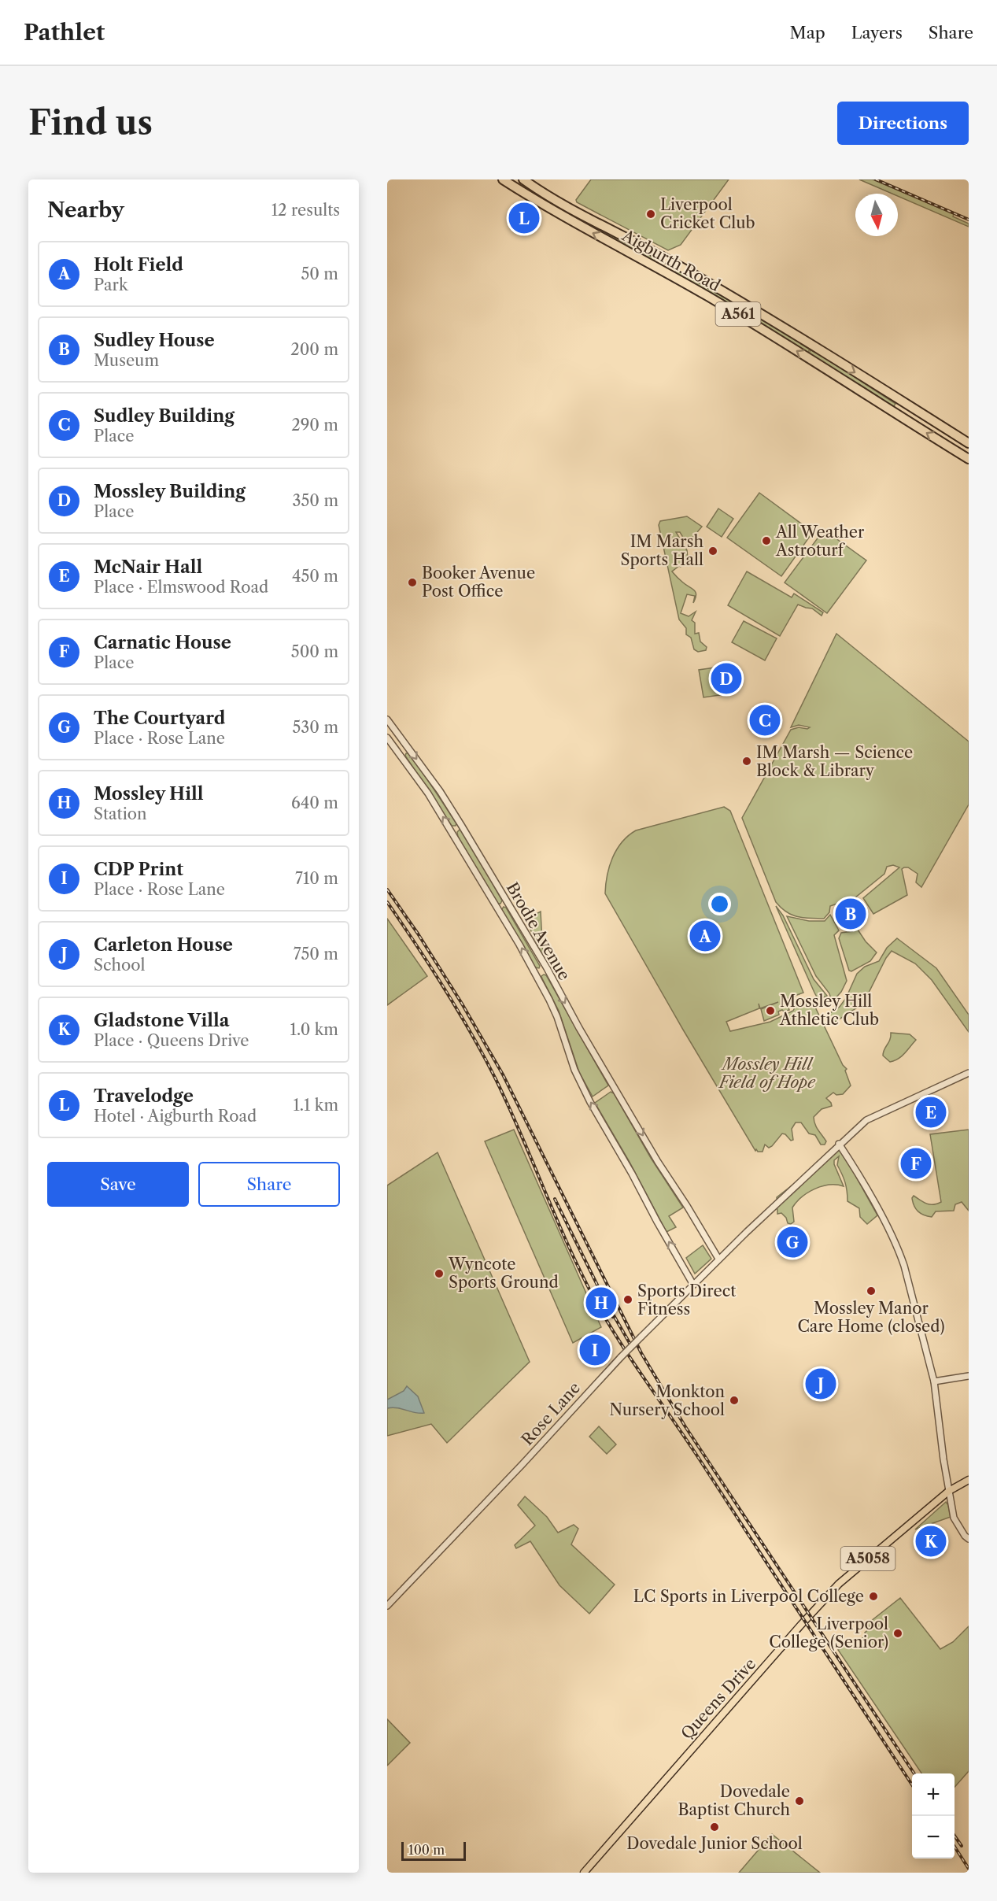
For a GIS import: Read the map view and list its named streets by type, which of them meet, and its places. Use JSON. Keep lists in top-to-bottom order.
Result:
{
  "streets": {
    "highway": ["Aigburth Road", "A561"],
    "main road": ["A5058", "Queens Drive"],
    "street": ["Brodie Avenue", "Rose Lane"]
  },
  "crossings": [
    ["Brodie Avenue", "Rose Lane"]
  ],
  "parks": ["Mossley Hill Field of Hope"],
  "places": [
    "Liverpool Cricket Club",
    "All Weather Astroturf",
    "IM Marsh Sports Hall",
    "Booker Avenue Post Office",
    "IM Marsh — Science Block & Library",
    "Mossley Hill Athletic Club",
    "Wyncote Sports Ground",
    "Mossley Manor Care Home (closed)",
    "Sports Direct Fitness",
    "Monkton Nursery School",
    "LC Sports in Liverpool College",
    "Liverpool College (Senior)",
    "Dovedale Baptist Church",
    "Dovedale Junior School"
  ],
  "scale_bar": "100 m",
  "north": "bottom",
  "page": {
    "header": "Pathlet",
    "nav": ["Map", "Layers", "Share"],
    "buttons": [
      "Directions",
      ["Save", "Share"]
    ],
    "title": "Find us",
    "heading": ["Nearby", "12 results"],
    "pins": [
      "L",
      "D",
      "C",
      "B",
      "A",
      "E",
      "F",
      "G",
      "H",
      "I",
      "J",
      "K"
    ],
    "list": [
      {
        "mark": "A",
        "name": "Holt Field",
        "note": "Park",
        "value": "50 m"
      },
      {
        "mark": "B",
        "name": "Sudley House",
        "note": "Museum",
        "value": "200 m"
      },
      {
        "mark": "C",
        "name": "Sudley Building",
        "note": "Place",
        "value": "290 m"
      },
      {
        "mark": "D",
        "name": "Mossley Building",
        "note": "Place",
        "value": "350 m"
      },
      {
        "mark": "E",
        "name": "McNair Hall",
        "note": "Place · Elmswood Road",
        "value": "450 m"
      },
      {
        "mark": "F",
        "name": "Carnatic House",
        "note": "Place",
        "value": "500 m"
      },
      {
        "mark": "G",
        "name": "The Courtyard",
        "note": "Place · Rose Lane",
        "value": "530 m"
      },
      {
        "mark": "H",
        "name": "Mossley Hill",
        "note": "Station",
        "value": "640 m"
      },
      {
        "mark": "I",
        "name": "CDP Print",
        "note": "Place · Rose Lane",
        "value": "710 m"
      },
      {
        "mark": "J",
        "name": "Carleton House",
        "note": "School",
        "value": "750 m"
      },
      {
        "mark": "K",
        "name": "Gladstone Villa",
        "note": "Place · Queens Drive",
        "value": "1.0 km"
      },
      {
        "mark": "L",
        "name": "Travelodge",
        "note": "Hotel · Aigburth Road",
        "value": "1.1 km"
      }
    ],
    "map_buttons": ["+", "−"],
    "scale": "100 m"
  }
}
